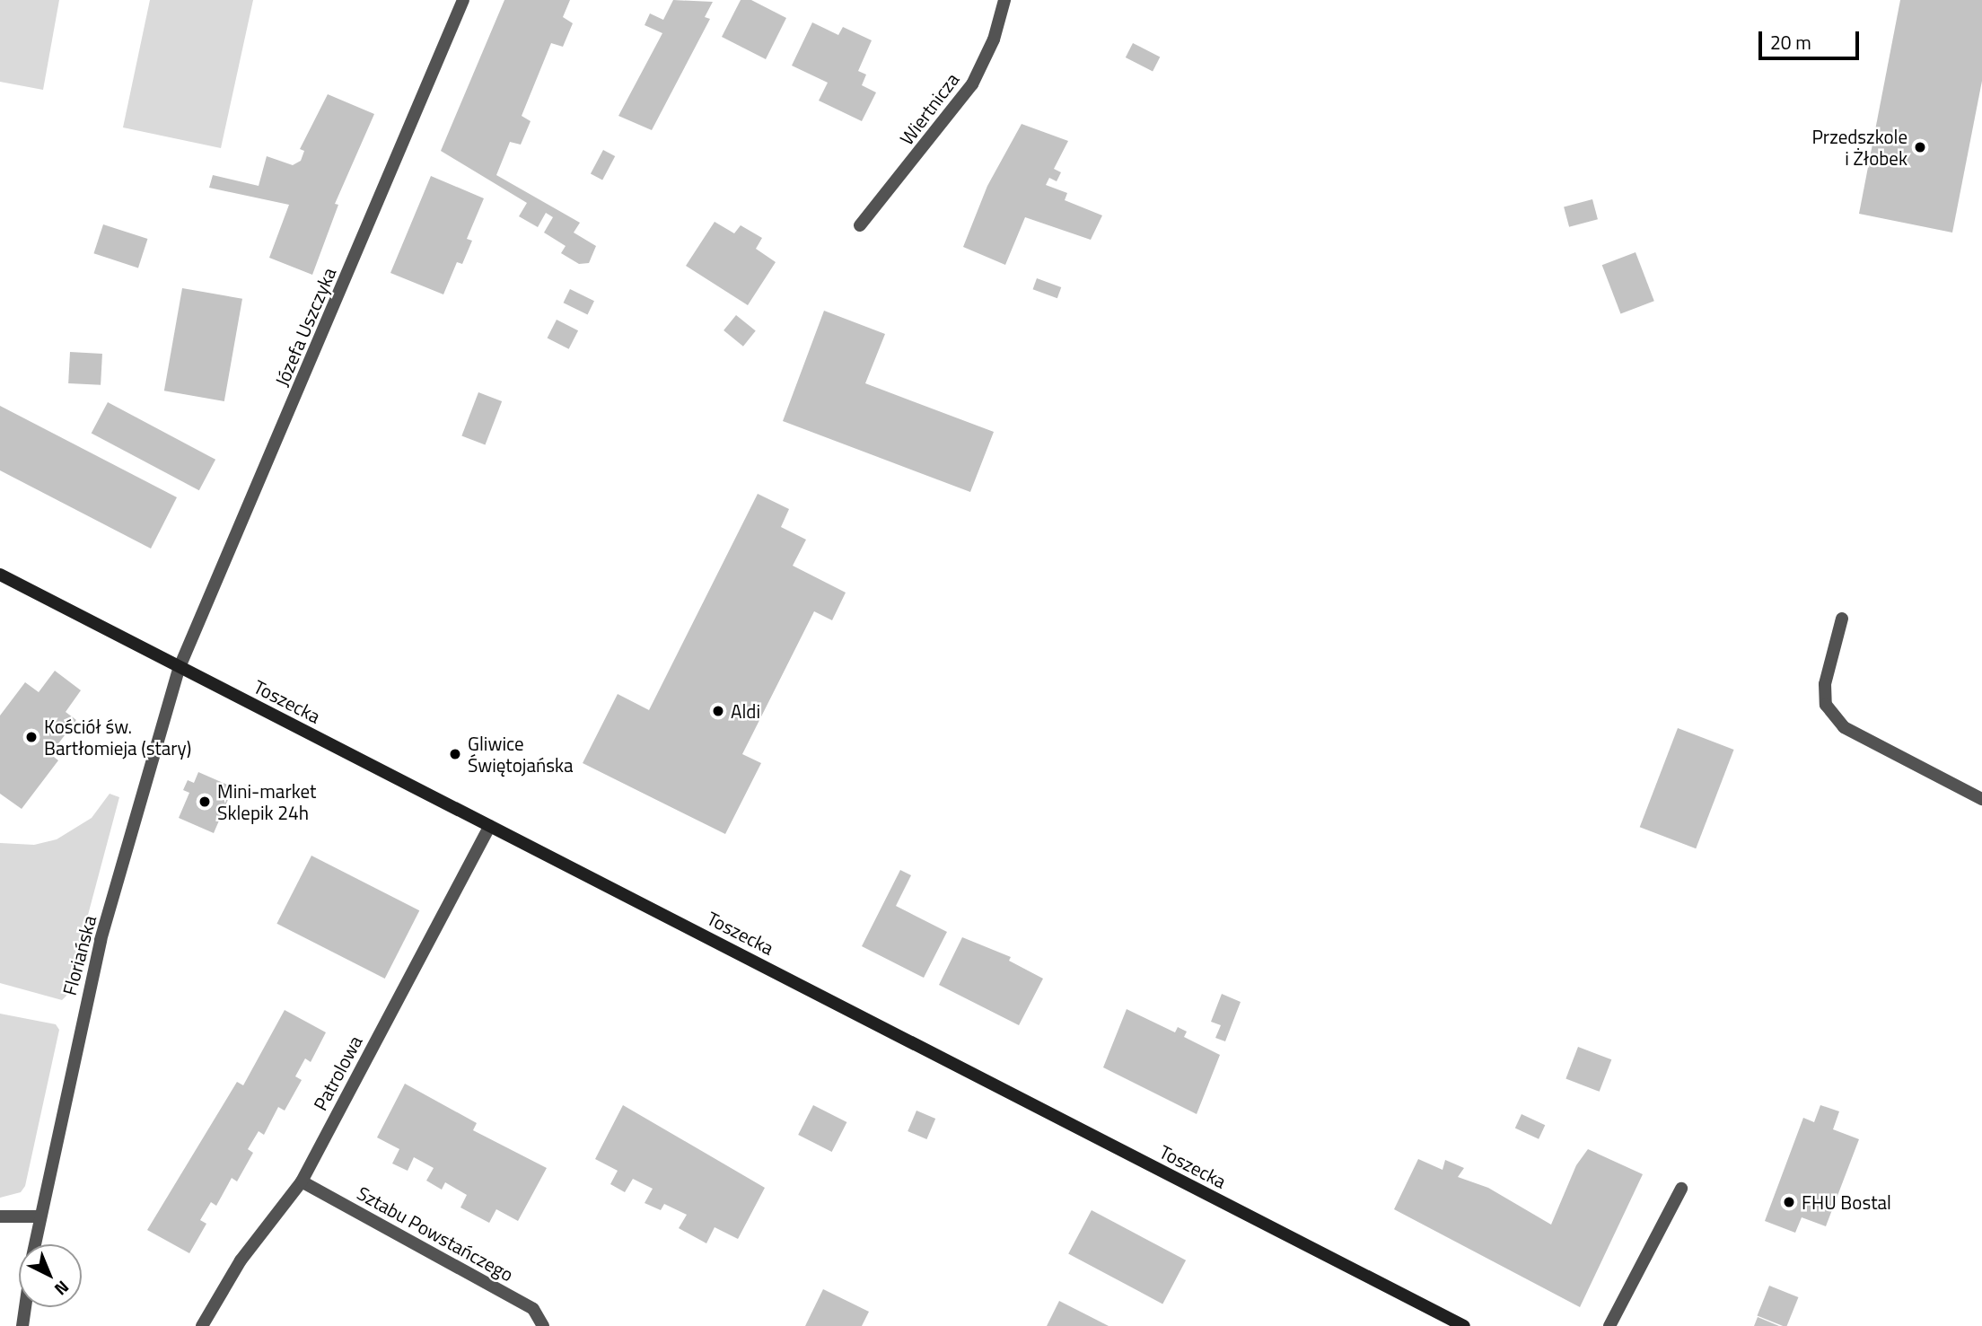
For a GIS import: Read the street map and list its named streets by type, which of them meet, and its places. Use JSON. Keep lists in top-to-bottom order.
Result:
{
  "streets": {
    "main road": ["Toszecka"],
    "street": [
      "Wiertnicza",
      "Józefa Uszczyka",
      "Floriańska",
      "Patrolowa",
      "Sztabu Powstańczego"
    ]
  },
  "crossings": [
    ["Józefa Uszczyka", "Toszecka"],
    ["Józefa Uszczyka", "Floriańska"],
    ["Toszecka", "Floriańska"],
    ["Toszecka", "Patrolowa"],
    ["Patrolowa", "Sztabu Powstańczego"]
  ],
  "places": [
    "Przedszkole i Żłobek",
    "Aldi",
    "Kościół św. Bartłomieja (stary)",
    "Gliwice Świętojańska",
    "Mini-market Sklepik 24h",
    "FHU Bostal"
  ],
  "scale_bar": "20 m",
  "north": "bottom right"
}
